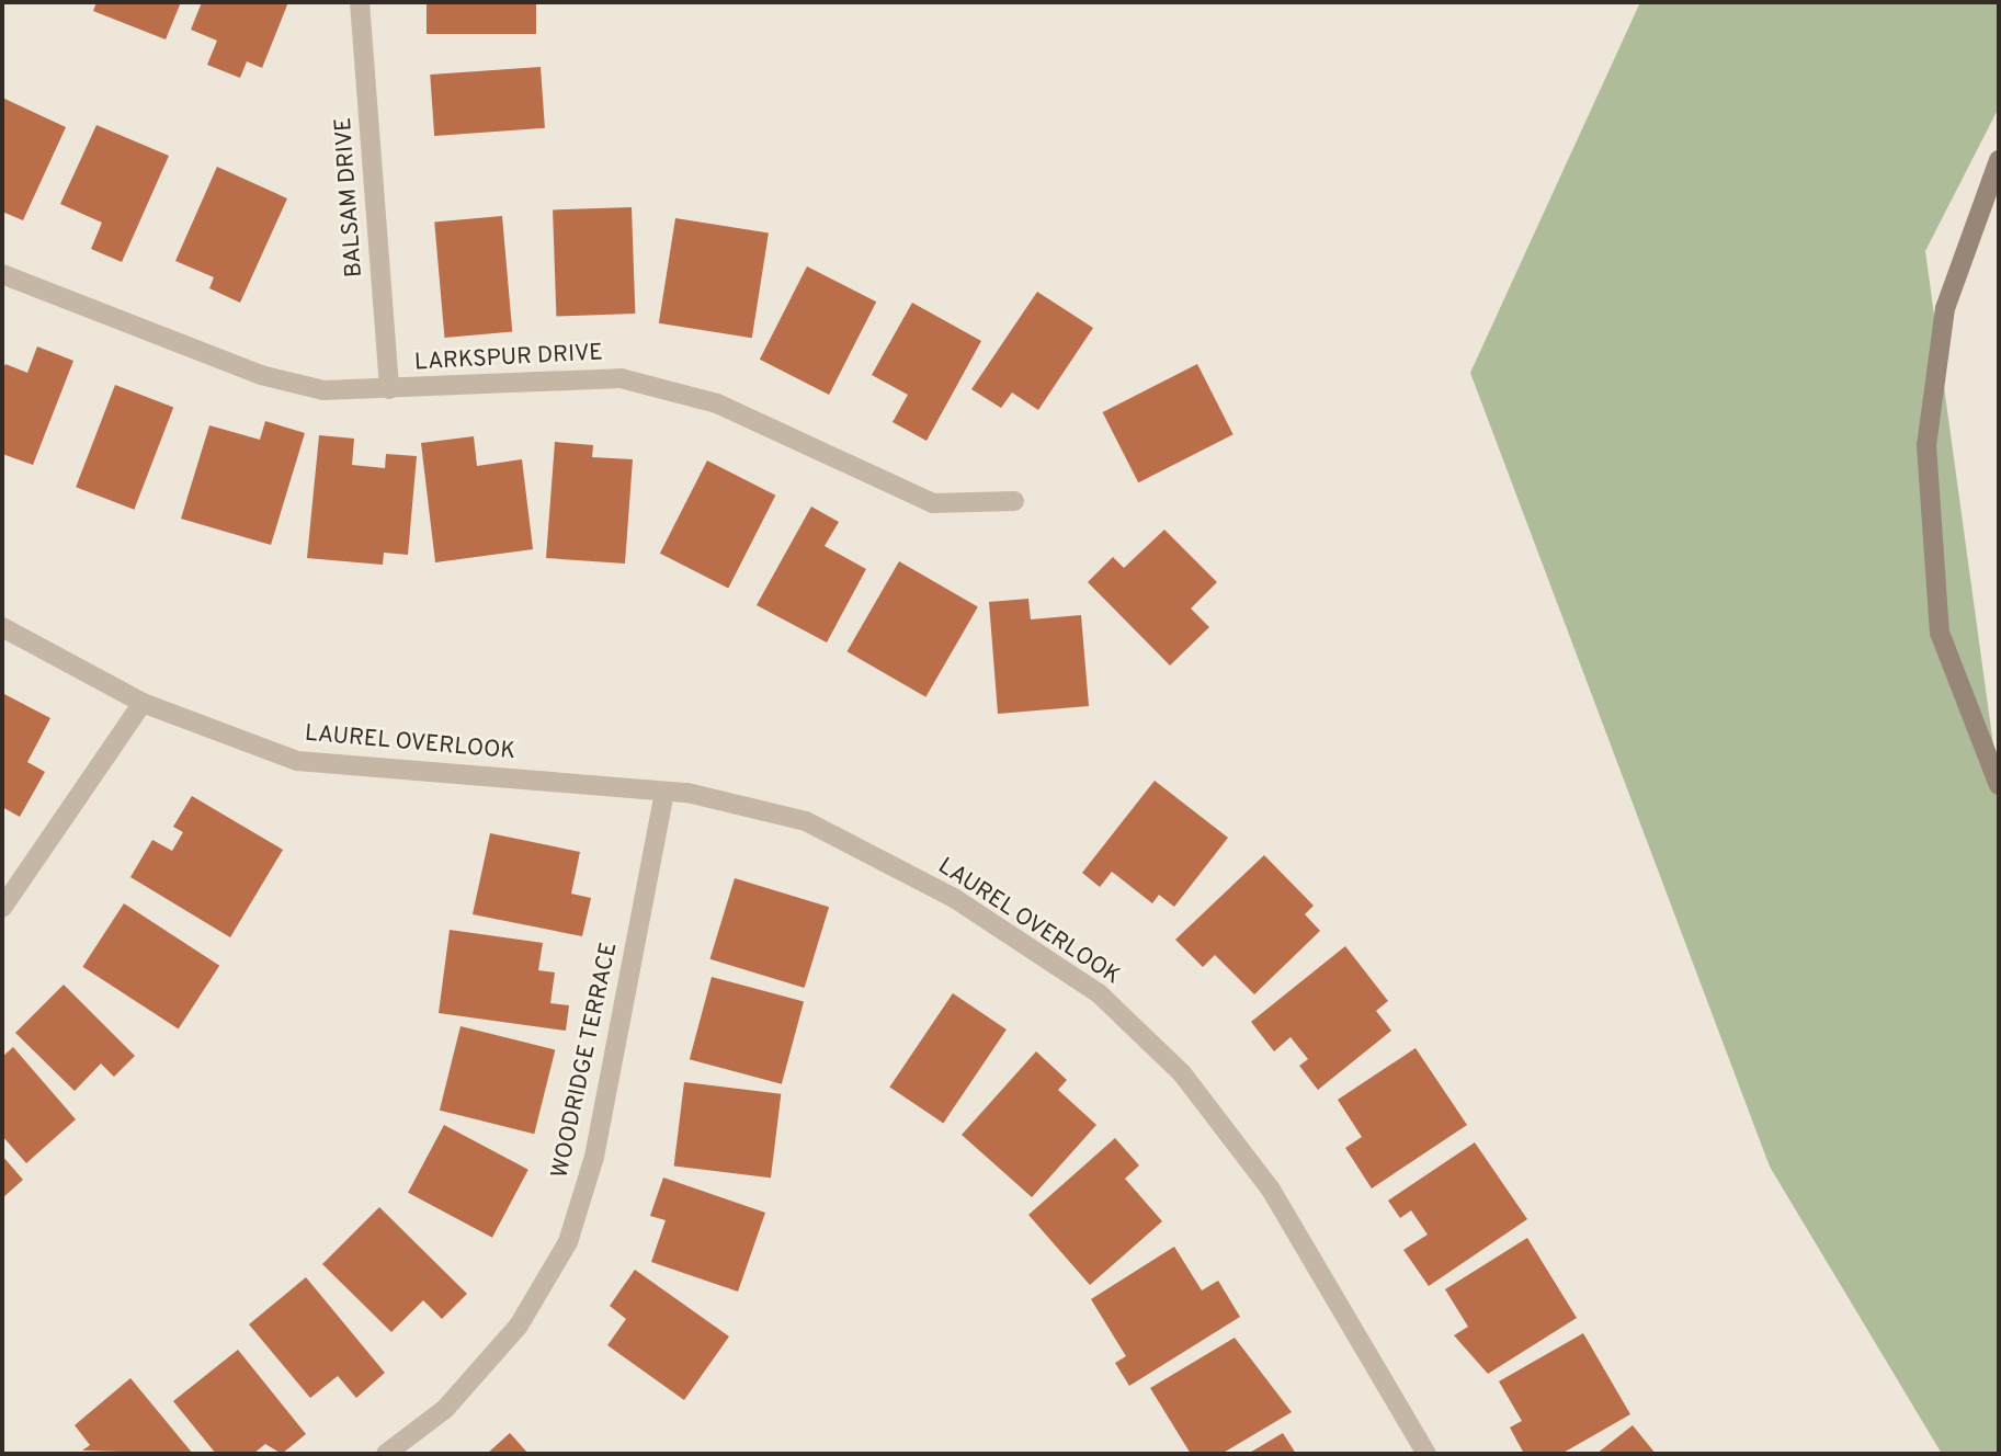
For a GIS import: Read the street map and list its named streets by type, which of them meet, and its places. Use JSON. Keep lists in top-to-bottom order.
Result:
{
  "streets": {
    "street": [
      "BALSAM DRIVE",
      "LARKSPUR DRIVE",
      "LAUREL OVERLOOK",
      "WOODRIDGE TERRACE"
    ]
  },
  "crossings": [
    ["BALSAM DRIVE", "LARKSPUR DRIVE"],
    ["LAUREL OVERLOOK", "WOODRIDGE TERRACE"]
  ]
}
